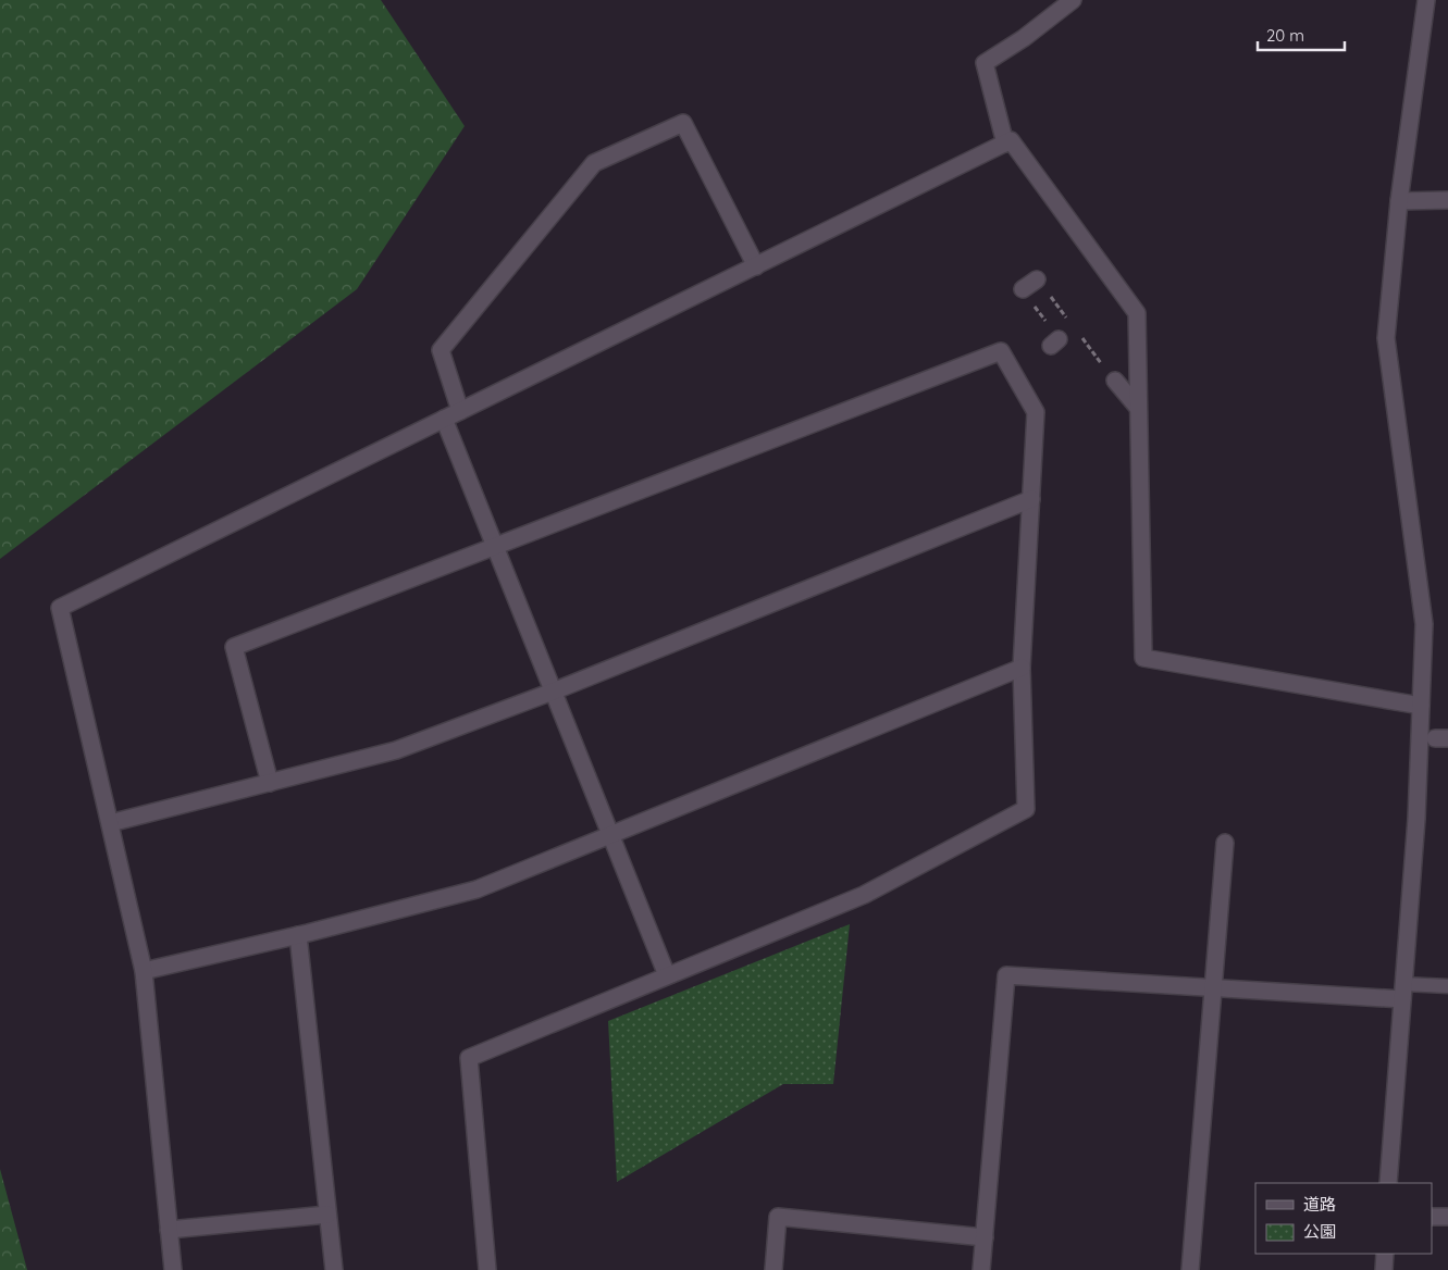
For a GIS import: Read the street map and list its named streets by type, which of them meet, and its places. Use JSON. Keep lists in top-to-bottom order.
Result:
{
  "legend": ["道路", "公園"],
  "scale_bar": "20 m"
}
